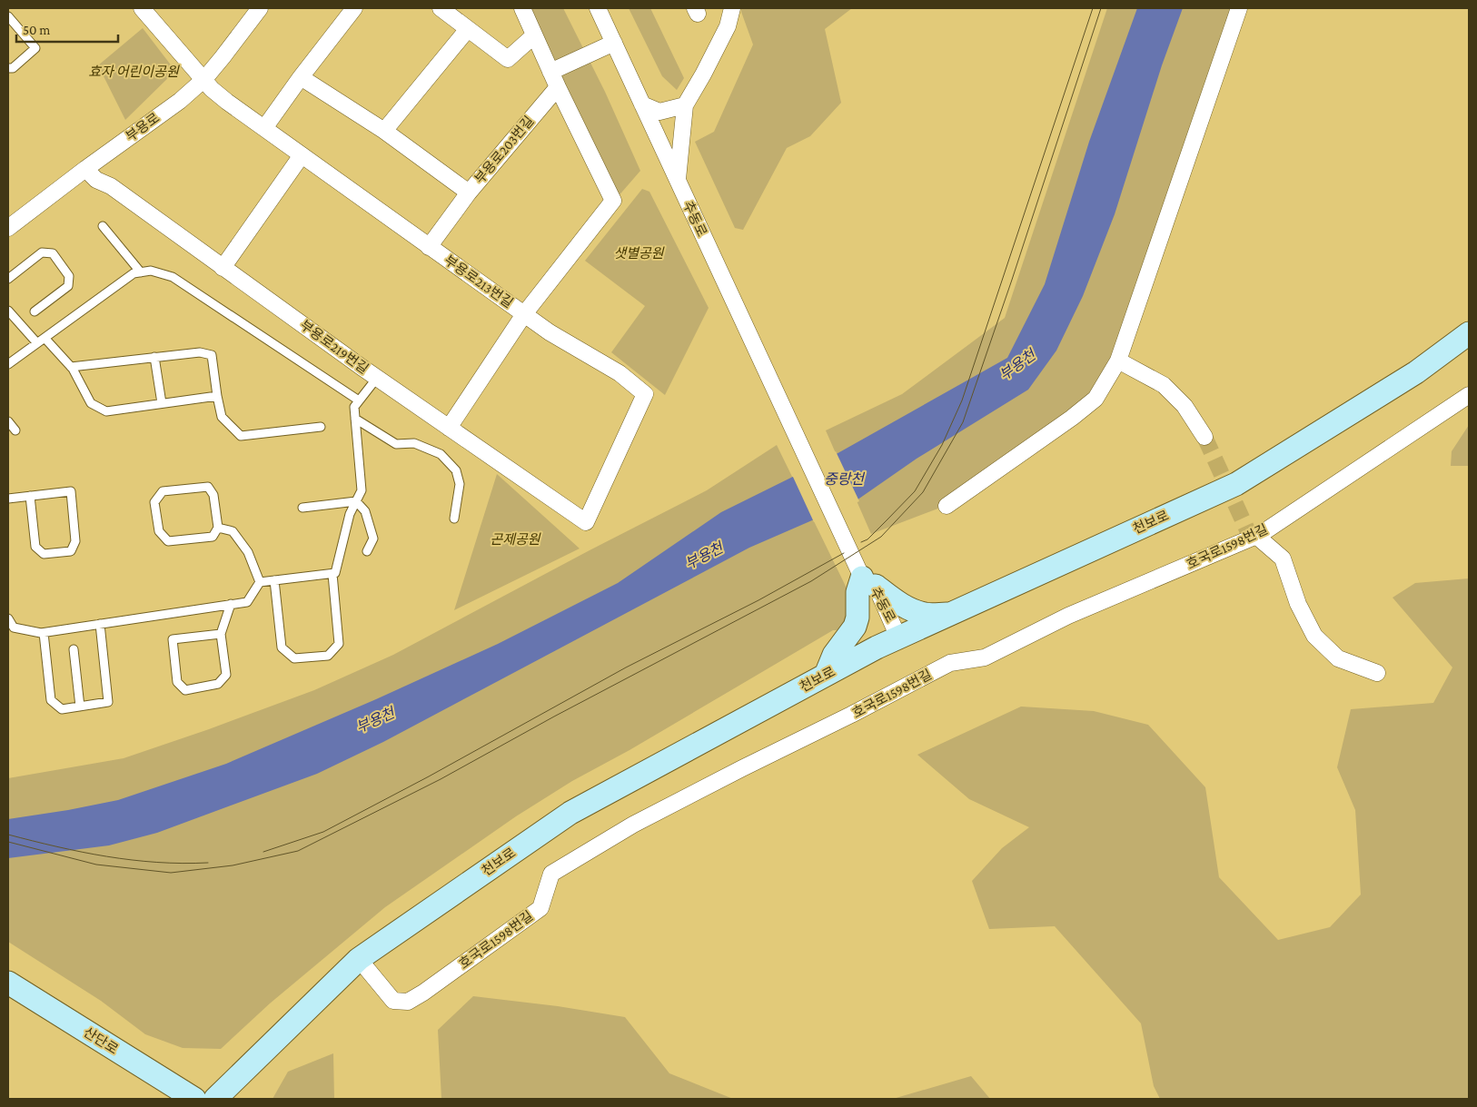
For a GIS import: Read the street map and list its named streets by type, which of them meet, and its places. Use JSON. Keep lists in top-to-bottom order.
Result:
{
  "streets": {
    "main road": ["천보로", "산단로"],
    "street": [
      "부용로",
      "부용로203번길",
      "추동로",
      "부용로213번길",
      "부용로219번길",
      "호국로1598번길"
    ]
  },
  "crossings": [
    ["부용로", "부용로213번길"],
    ["부용로", "부용로219번길"],
    ["추동로", "천보로"],
    ["부용로213번길", "부용로219번길"],
    ["천보로", "호국로1598번길"]
  ],
  "water": ["부용천", "중랑천"],
  "parks": ["효자 어린이공원", "샛별공원", "곤제공원"],
  "scale_bar": "50 m"
}
